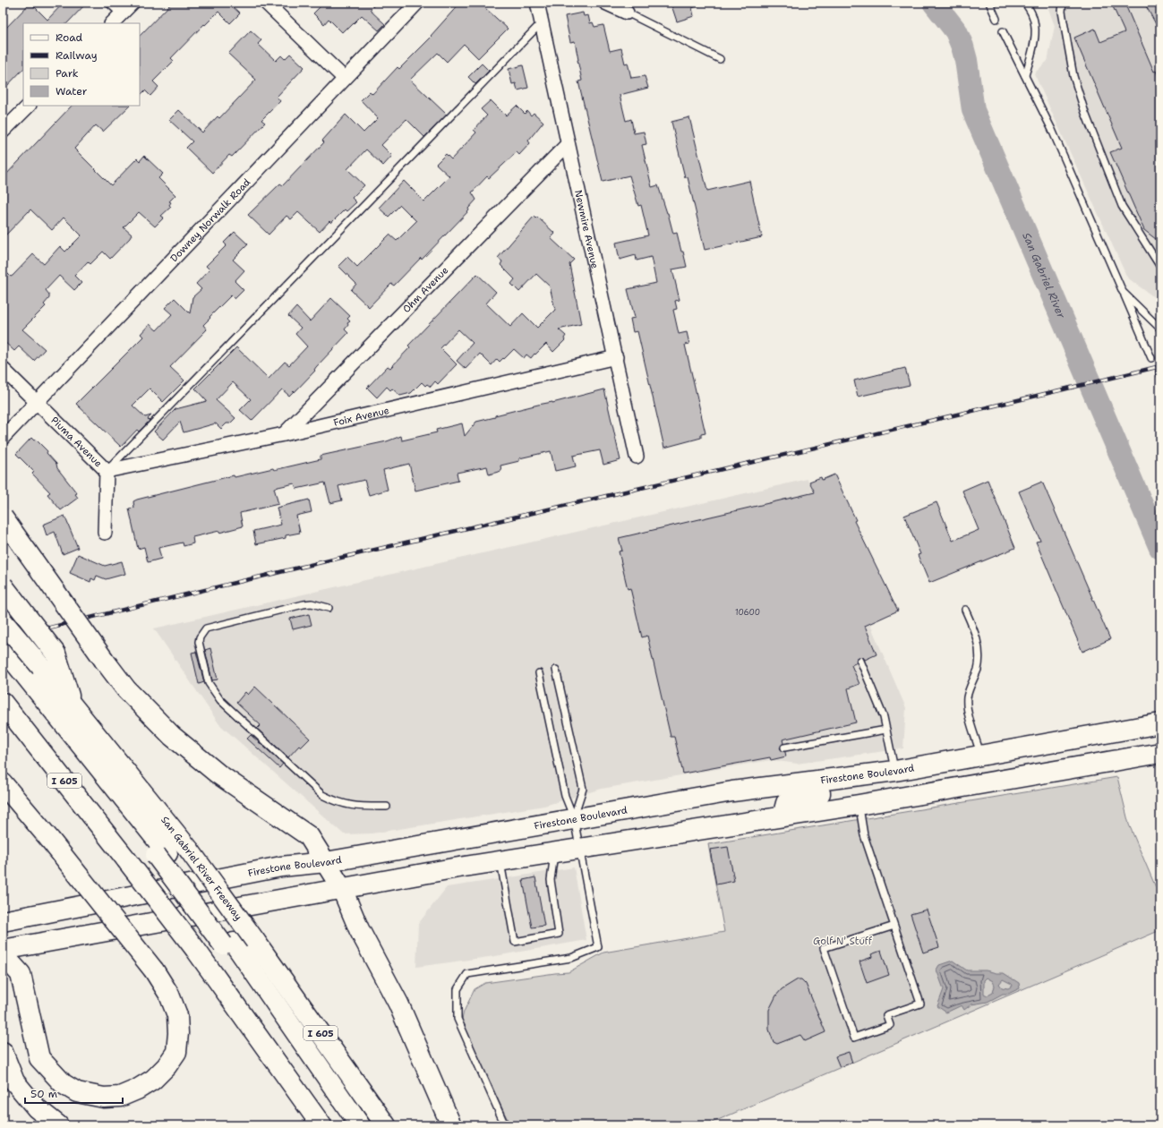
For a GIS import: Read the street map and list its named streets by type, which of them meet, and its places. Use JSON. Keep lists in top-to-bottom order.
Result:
{
  "streets": {
    "main road": ["Firestone Boulevard", "I 605", "San Gabriel River Freeway"],
    "street": [
      "Downey Norwalk Road",
      "Newmire Avenue",
      "Ohm Avenue",
      "Foix Avenue",
      "Piuma Avenue"
    ]
  },
  "crossings": [
    ["Downey Norwalk Road", "Piuma Avenue"],
    ["Newmire Avenue", "Ohm Avenue"],
    ["Newmire Avenue", "Foix Avenue"],
    ["Ohm Avenue", "Foix Avenue"],
    ["Foix Avenue", "Piuma Avenue"]
  ],
  "water": ["San Gabriel River"],
  "parks": ["Golf N' Stuff"],
  "house_numbers": ["10600"],
  "legend": [
    "Road",
    "Railway",
    "Park",
    "Water"
  ],
  "scale_bar": "50 m"
}
